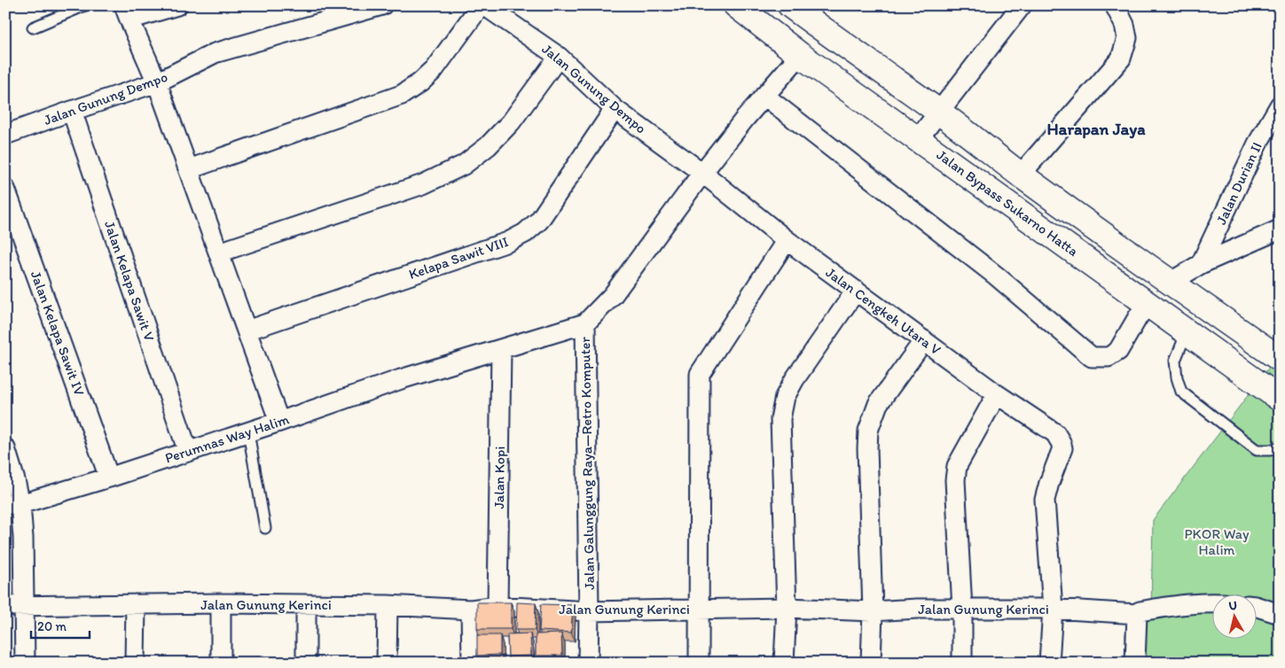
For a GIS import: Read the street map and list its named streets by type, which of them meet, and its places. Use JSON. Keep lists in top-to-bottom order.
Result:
{
  "streets": {
    "highway": ["Jalan Bypass Sukarno Hatta"],
    "street": [
      "Jalan Gunung Dempo",
      "Jalan Durian II",
      "Kelapa Sawit VIII",
      "Jalan Kelapa Sawit V",
      "Jalan Cengkeh Utara V",
      "Jalan Kelapa Sawit IV",
      "Perumnas Way Halim",
      "Jalan Galunggung Raya—Retro Komputer",
      "Jalan Kopi",
      "Jalan Gunung Kerinci"
    ]
  },
  "crossings": [
    ["Jalan Gunung Dempo", "Kelapa Sawit VIII"],
    ["Jalan Gunung Dempo", "Jalan Kelapa Sawit V"],
    ["Jalan Gunung Dempo", "Jalan Cengkeh Utara V"],
    ["Jalan Gunung Dempo", "Jalan Galunggung Raya—Retro Komputer"],
    ["Jalan Kelapa Sawit V", "Perumnas Way Halim"],
    ["Jalan Cengkeh Utara V", "Jalan Galunggung Raya—Retro Komputer"],
    ["Jalan Cengkeh Utara V", "Jalan Gunung Kerinci"],
    ["Jalan Kelapa Sawit IV", "Perumnas Way Halim"],
    ["Perumnas Way Halim", "Jalan Galunggung Raya—Retro Komputer"],
    ["Perumnas Way Halim", "Jalan Kopi"],
    ["Jalan Galunggung Raya—Retro Komputer", "Jalan Gunung Kerinci"],
    ["Jalan Kopi", "Jalan Gunung Kerinci"]
  ],
  "districts": ["Harapan Jaya"],
  "parks": ["PKOR Way Halim"],
  "scale_bar": "20 m",
  "north": "top"
}
